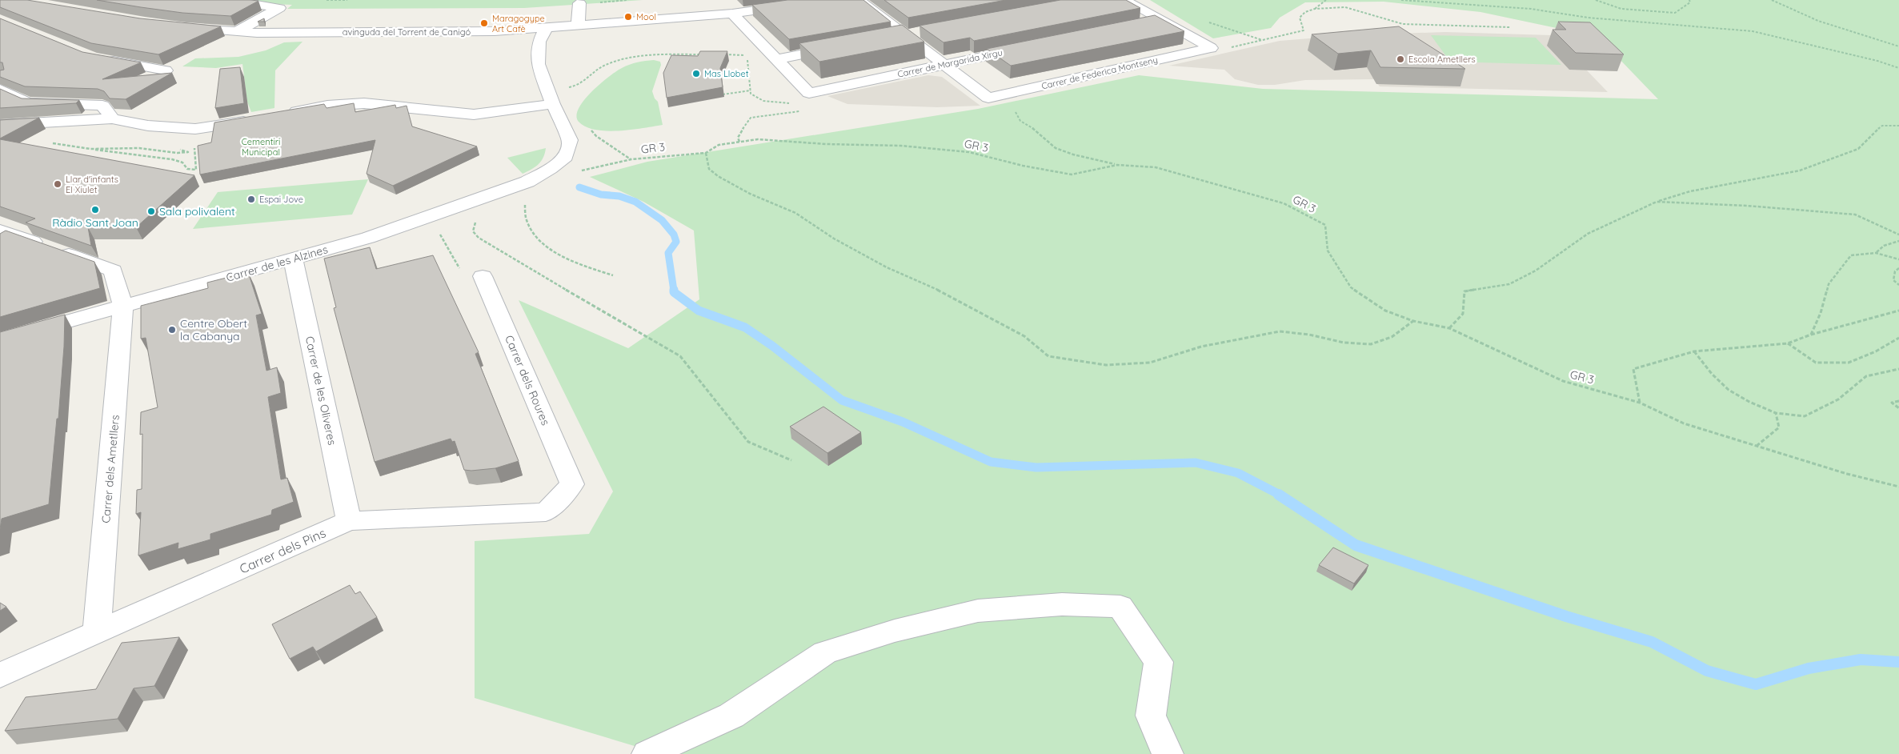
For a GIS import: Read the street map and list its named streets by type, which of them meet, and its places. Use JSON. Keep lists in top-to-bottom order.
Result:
{
  "streets": {
    "street": [
      "avinguda del Torrent de Canigó",
      "Carrer de Margarida Xirgu",
      "Carrer de Federica Montseny",
      "Carrer de les Alzines",
      "Carrer dels Roures",
      "Carrer de les Oliveres",
      "Carrer dels Ametllers",
      "Carrer dels Pins"
    ],
    "path": ["GR 3"]
  },
  "crossings": [
    ["avinguda del Torrent de Canigó", "Carrer de les Alzines"],
    ["Carrer de les Alzines", "Carrer de les Oliveres"],
    ["Carrer de les Alzines", "Carrer dels Ametllers"],
    ["Carrer dels Roures", "Carrer dels Pins"],
    ["Carrer de les Oliveres", "Carrer dels Pins"],
    ["Carrer dels Ametllers", "Carrer dels Pins"]
  ],
  "parks": ["Cementiri Municipal"],
  "places": [
    "Mool",
    "Maragogype Art Cafè",
    "Escola Ametllers",
    "Mas Llobet",
    "Llar d'infants El Xiulet",
    "Espai Jove",
    "Ràdio Sant Joan",
    "Sala polivalent",
    "Centre Obert la Cabanya"
  ]
}
